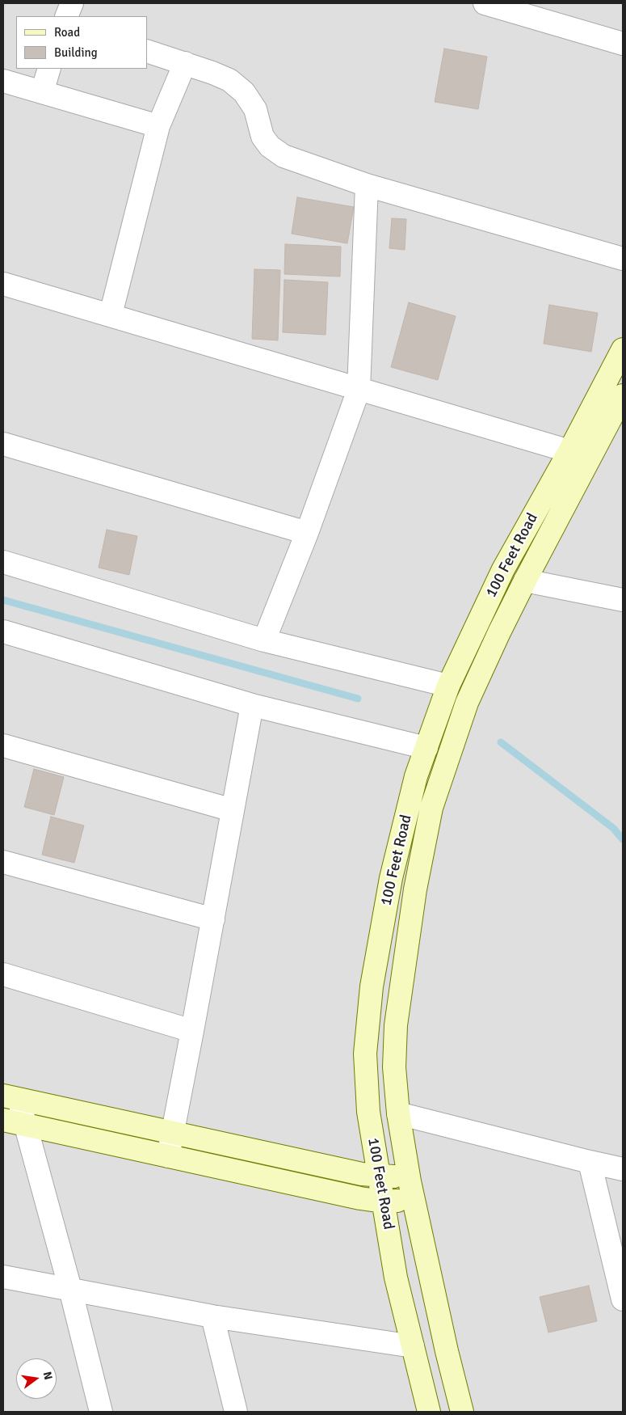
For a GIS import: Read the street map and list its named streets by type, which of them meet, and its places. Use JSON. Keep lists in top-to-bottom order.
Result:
{
  "streets": {
    "main road": ["100 Feet Road"]
  },
  "legend": ["Road", "Building"],
  "north": "right"
}
